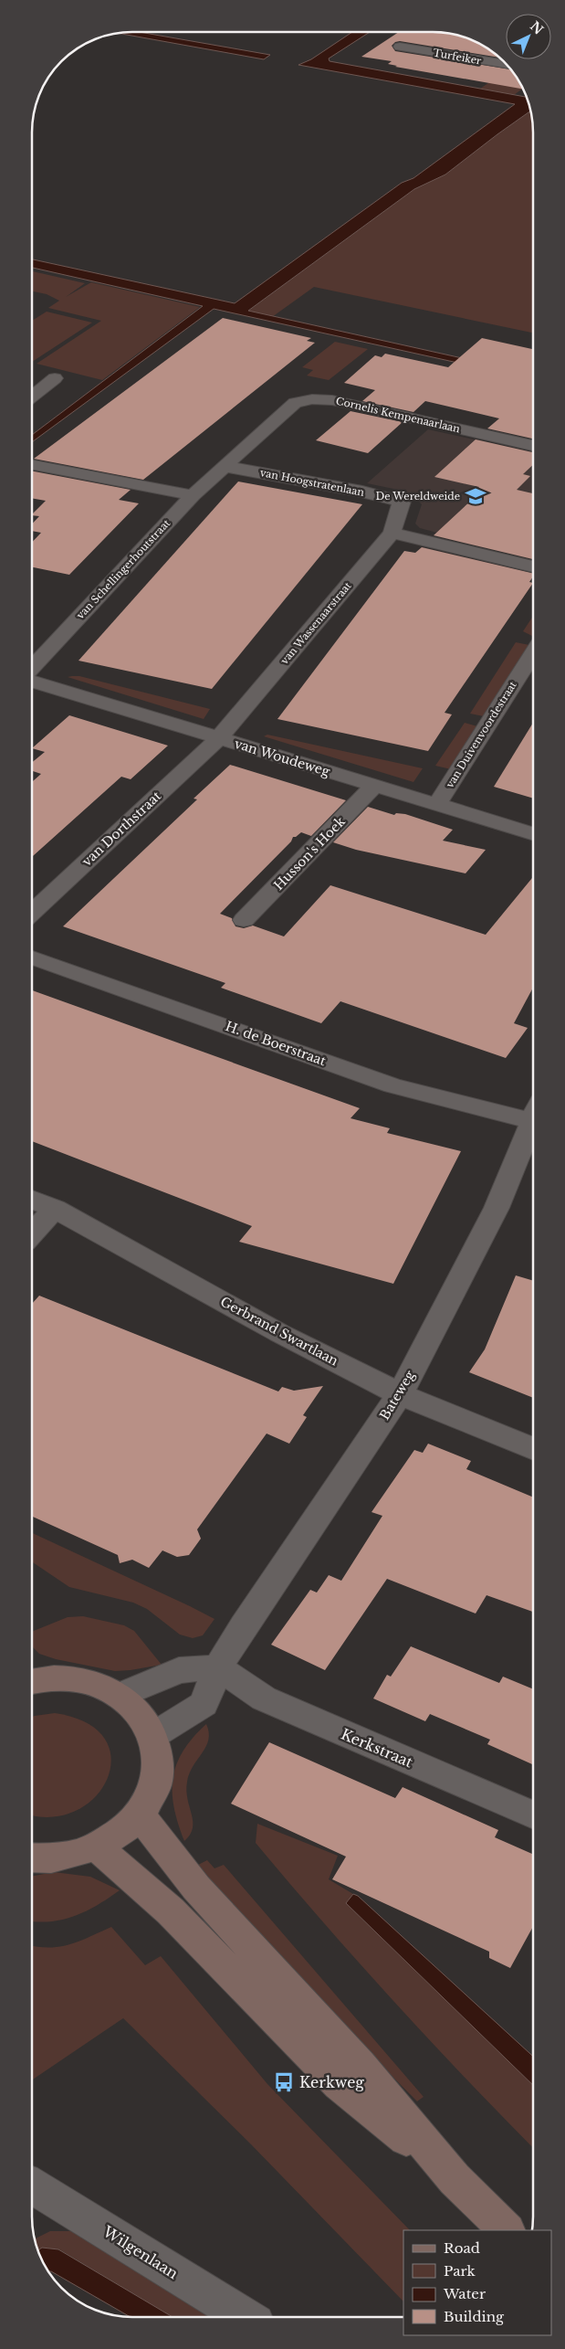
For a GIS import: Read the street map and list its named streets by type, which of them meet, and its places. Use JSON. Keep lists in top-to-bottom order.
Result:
{
  "streets": {
    "street": [
      "Turfeiker",
      "Cornelis Kempenaarlaan",
      "van Hoogstratenlaan",
      "van Schellingerhoutstraat",
      "van Wassenaarstraat",
      "van Duivenvoordestraat",
      "van Woudeweg",
      "van Dorthstraat",
      "Husson's Hoek",
      "H. de Boerstraat",
      "Gerbrand Swartlaan",
      "Bateweg",
      "Kerkstraat",
      "Wilgenlaan"
    ]
  },
  "crossings": [
    ["Cornelis Kempenaarlaan", "van Hoogstratenlaan"],
    ["Cornelis Kempenaarlaan", "van Schellingerhoutstraat"],
    ["van Hoogstratenlaan", "van Schellingerhoutstraat"],
    ["van Hoogstratenlaan", "van Wassenaarstraat"],
    ["van Wassenaarstraat", "van Woudeweg"],
    ["van Wassenaarstraat", "van Dorthstraat"],
    ["van Duivenvoordestraat", "van Woudeweg"],
    ["van Woudeweg", "van Dorthstraat"],
    ["van Woudeweg", "Husson's Hoek"],
    ["Gerbrand Swartlaan", "Bateweg"],
    ["Bateweg", "Kerkstraat"]
  ],
  "places": {
    "school or university": ["De Wereldweide"],
    "bus stop": ["Kerkweg"]
  },
  "legend": [
    "Road",
    "Park",
    "Water",
    "Building"
  ],
  "north": "top right"
}
